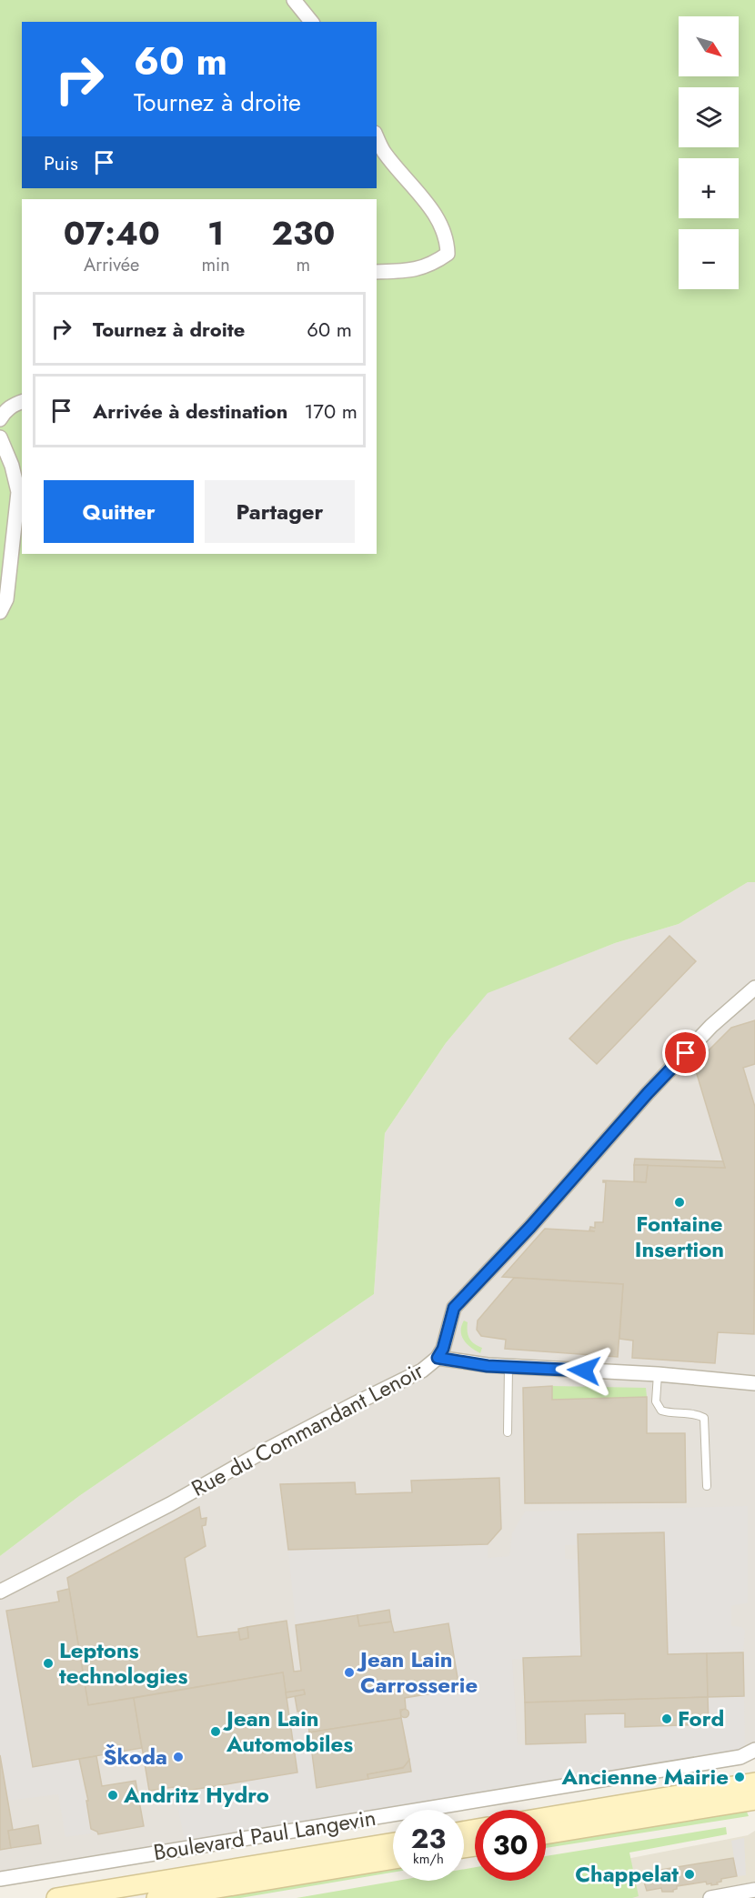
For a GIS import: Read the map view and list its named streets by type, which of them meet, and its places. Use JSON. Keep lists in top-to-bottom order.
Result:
{
  "streets": {
    "main road": ["Boulevard Paul Langevin"],
    "street": ["Rue du Commandant Lenoir"]
  },
  "places": [
    "Fontaine Insertion",
    "Leptons technologies",
    "Jean Lain Carrosserie",
    "Ford",
    "Jean Lain Automobiles",
    "Škoda",
    "Ancienne Mairie",
    "Andritz Hydro",
    "Chappelat"
  ],
  "north": "bottom right",
  "page": {
    "map_buttons": ["+", "−"],
    "turn": ["60 m", "Tournez à droite"],
    "then": "Puis",
    "eta": [
      "07:40",
      "Arrivée",
      "1",
      "min",
      "230",
      "m"
    ],
    "list": [
      {
        "name": "Tournez à droite",
        "value": "60 m"
      },
      {
        "name": "Arrivée à destination",
        "value": "170 m"
      }
    ],
    "buttons": ["Quitter", "Partager"],
    "speed": "23 km/h",
    "limit": "30"
  }
}
